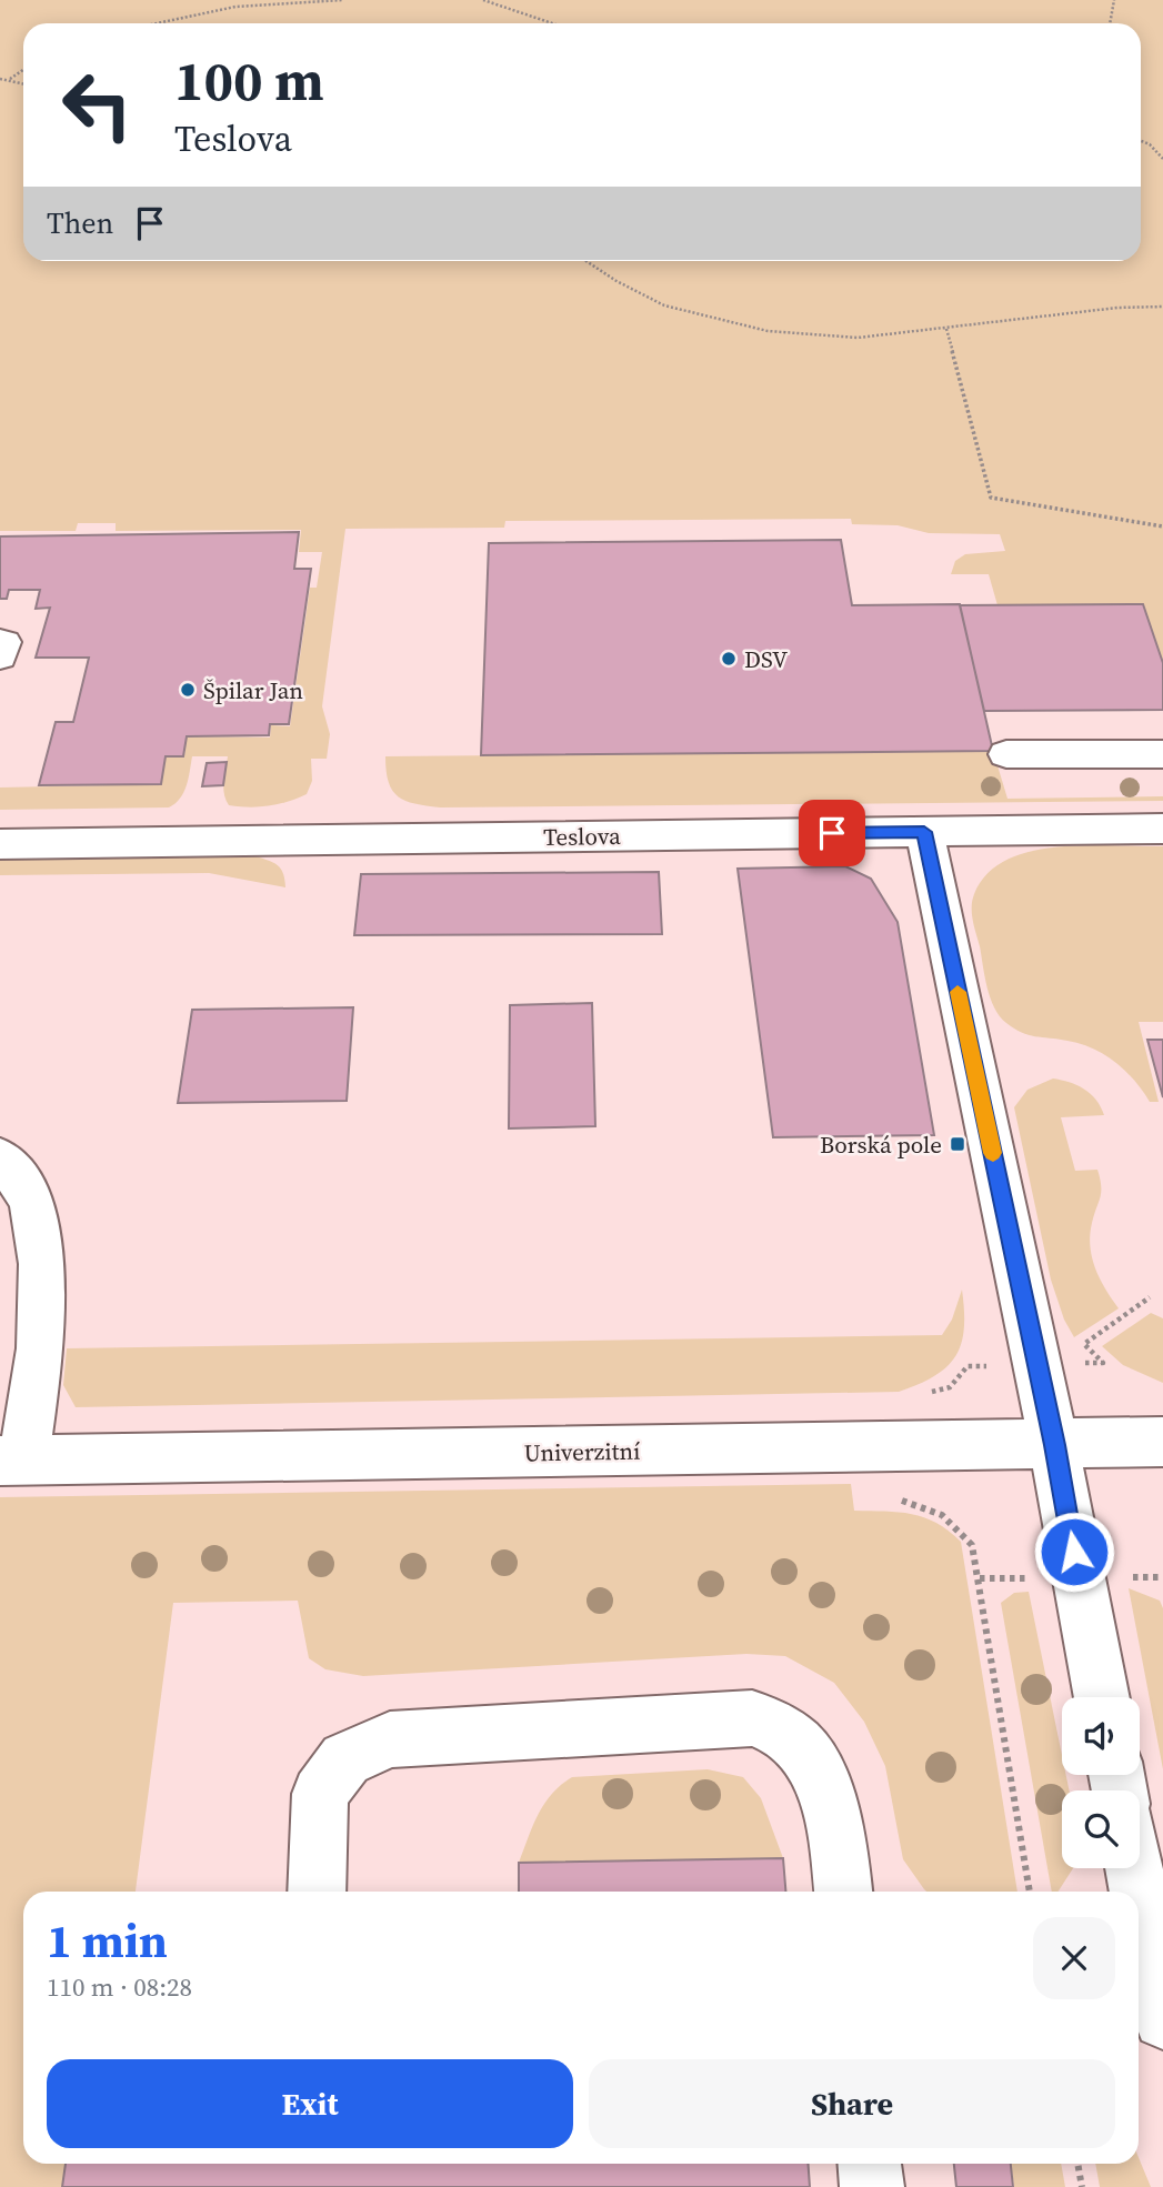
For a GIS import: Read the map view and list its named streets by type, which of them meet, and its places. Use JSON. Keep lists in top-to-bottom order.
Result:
{
  "streets": {
    "street": ["Teslova", "Univerzitní"]
  },
  "places": {
    "other": ["DSV", "Špilar Jan"],
    "transit": ["Borská pole"]
  },
  "page": {
    "turn": ["100 m", "Teslova"],
    "then": "Then",
    "heading": ["1 min", "110 m · 08:28"],
    "buttons": ["Exit", "Share"]
  }
}
